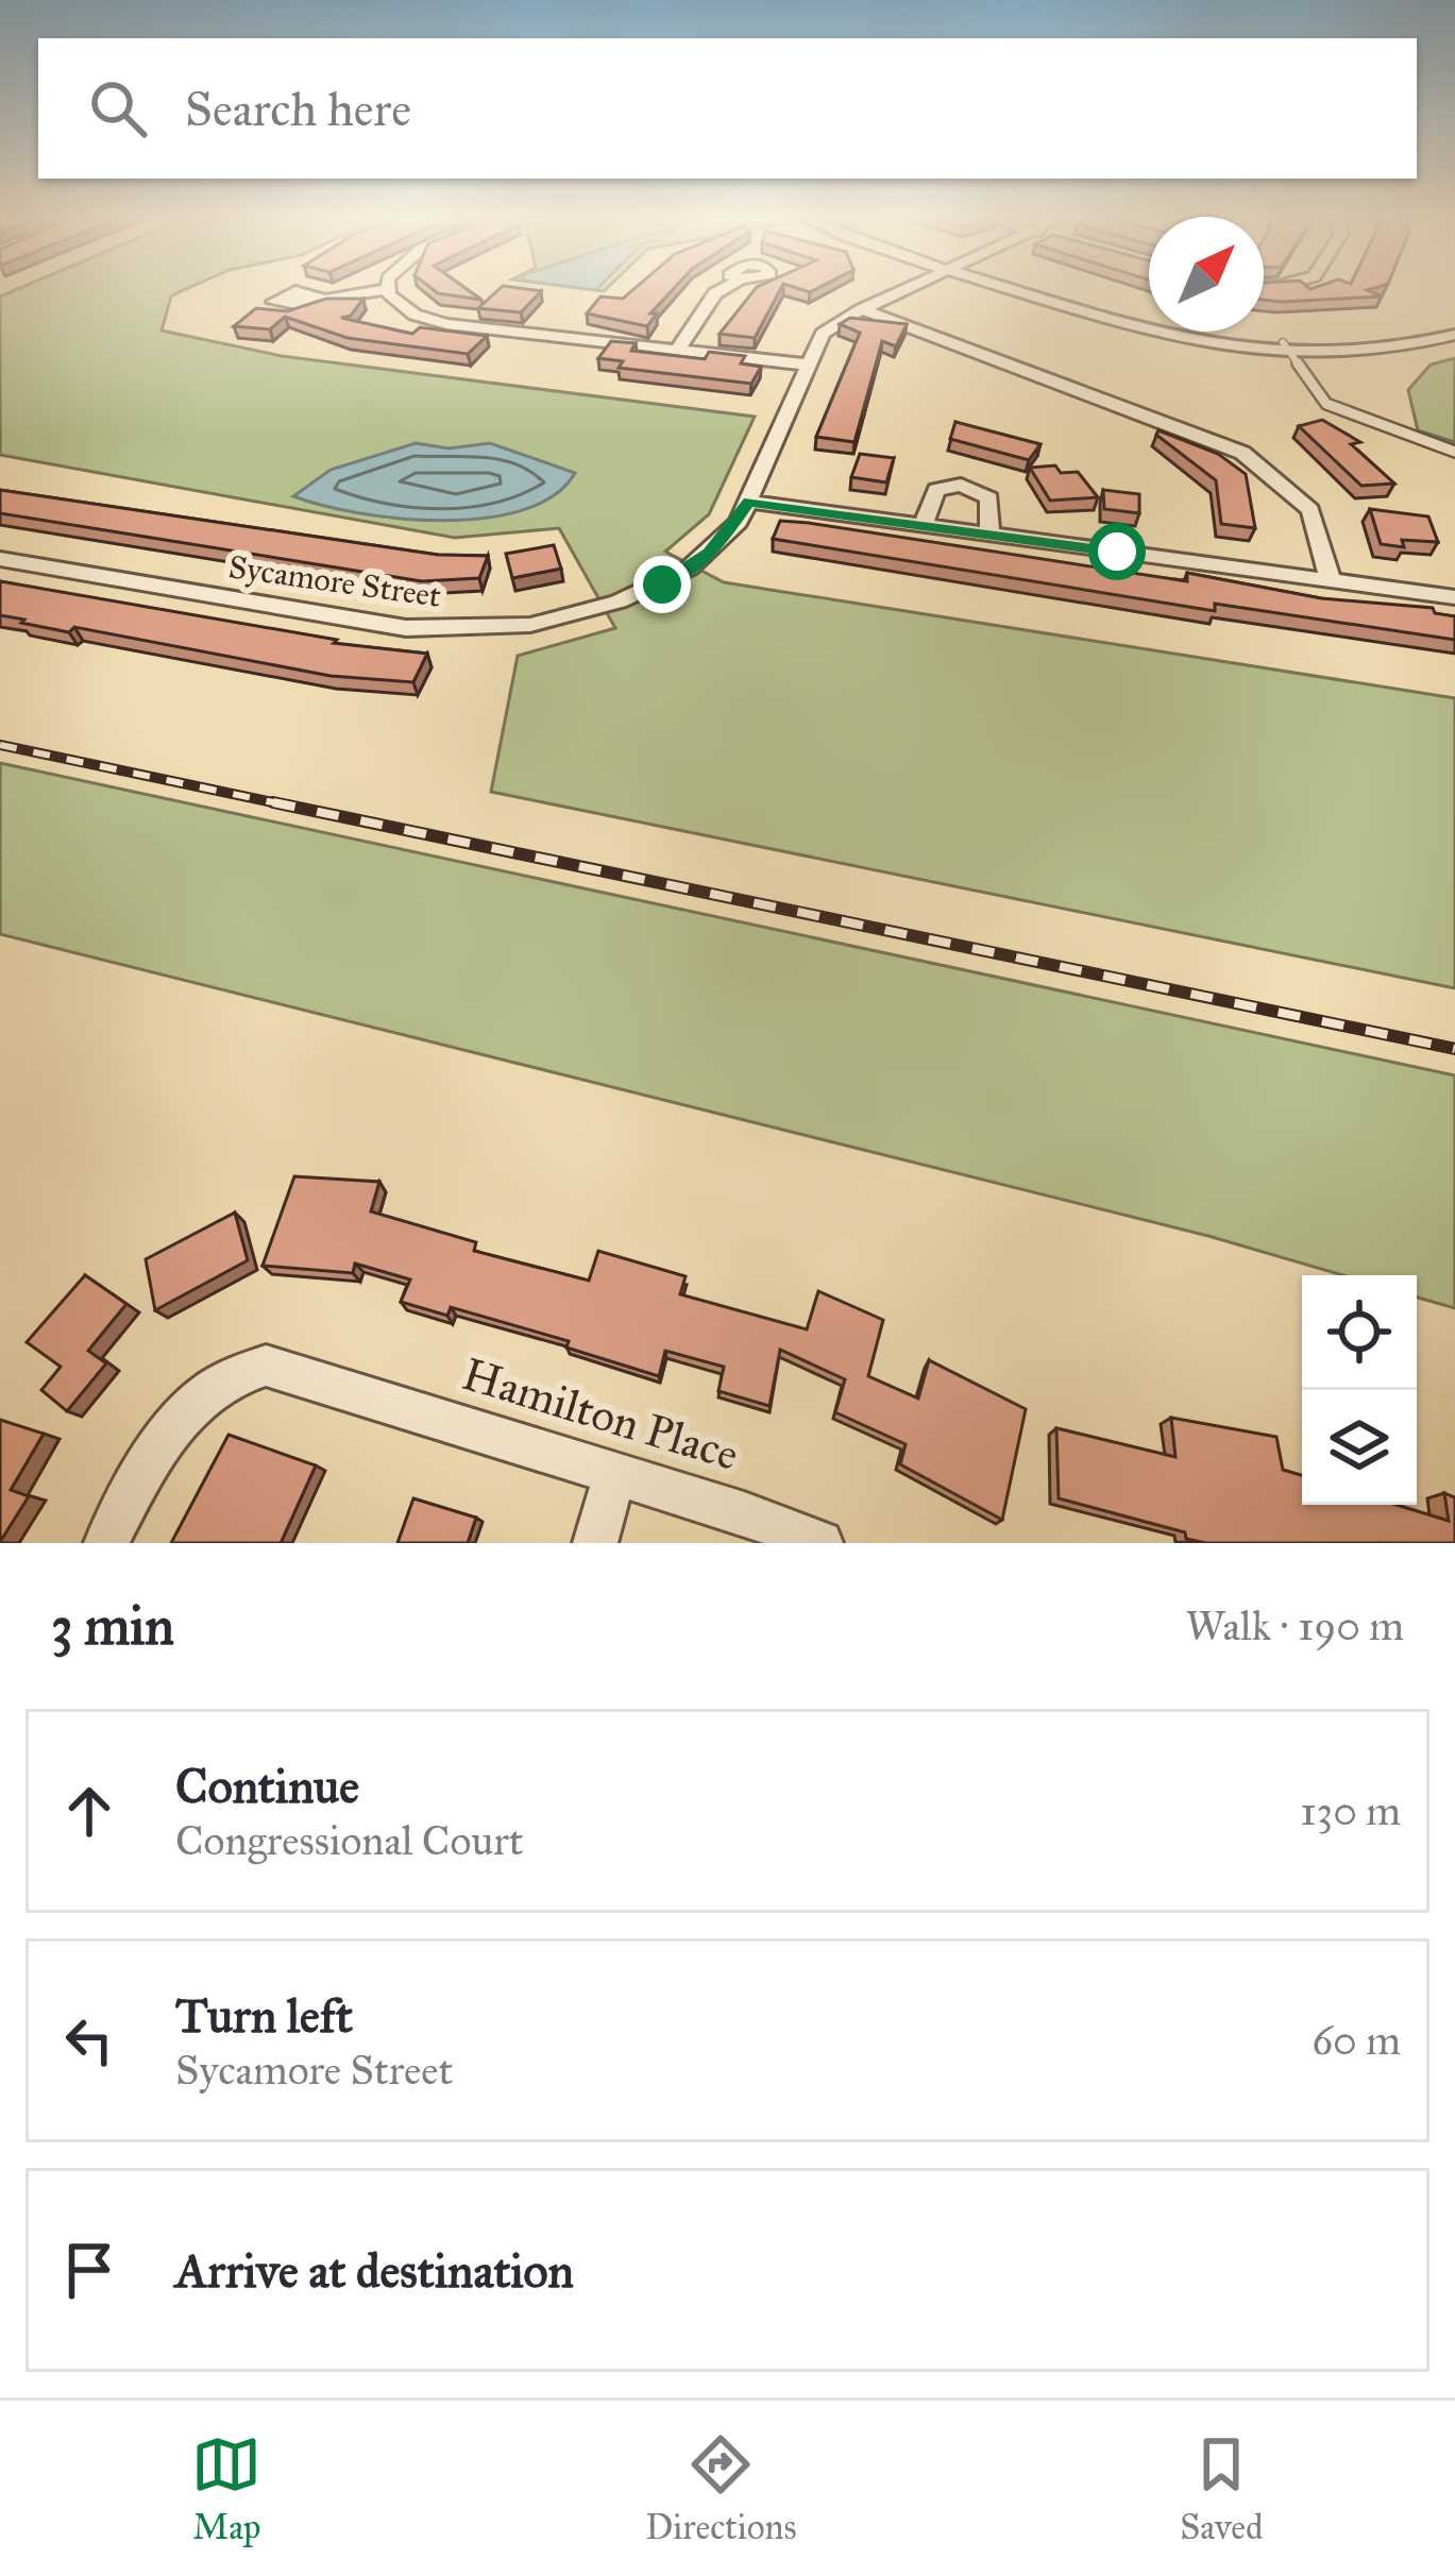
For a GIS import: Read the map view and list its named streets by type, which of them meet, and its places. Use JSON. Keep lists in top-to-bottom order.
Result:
{
  "streets": {
    "street": ["Sycamore Street", "Hamilton Place"]
  },
  "north": "top right",
  "page": {
    "search": "Search here",
    "heading": ["3 min", "Walk · 190 m"],
    "list": [
      ["Continue", "Congressional Court", "130 m"],
      ["Turn left", "Sycamore Street", "60 m"],
      "Arrive at destination"
    ],
    "nav": ["Map", "Directions", "Saved"]
  }
}
